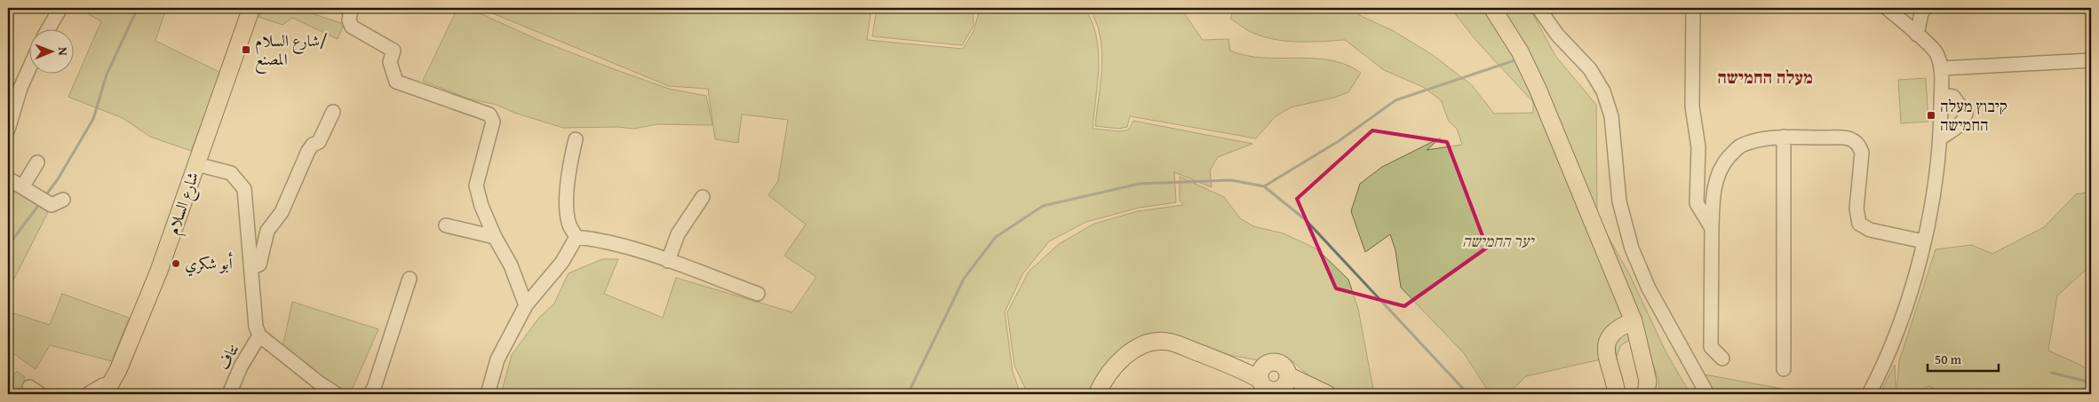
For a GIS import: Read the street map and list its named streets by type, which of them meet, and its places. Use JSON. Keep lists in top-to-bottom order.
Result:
{
  "streets": {
    "main road": ["شارع السلام"],
    "street": ["نتاف"]
  },
  "districts": ["מעלה החמישה"],
  "parks": ["יער החמישה"],
  "places": {
    "transit": ["شارع السلام/ المصنع", "קיבוץ מעלה החמישה"],
    "other": ["أبو شكري"]
  },
  "scale_bar": "50 m",
  "north": "right"
}
